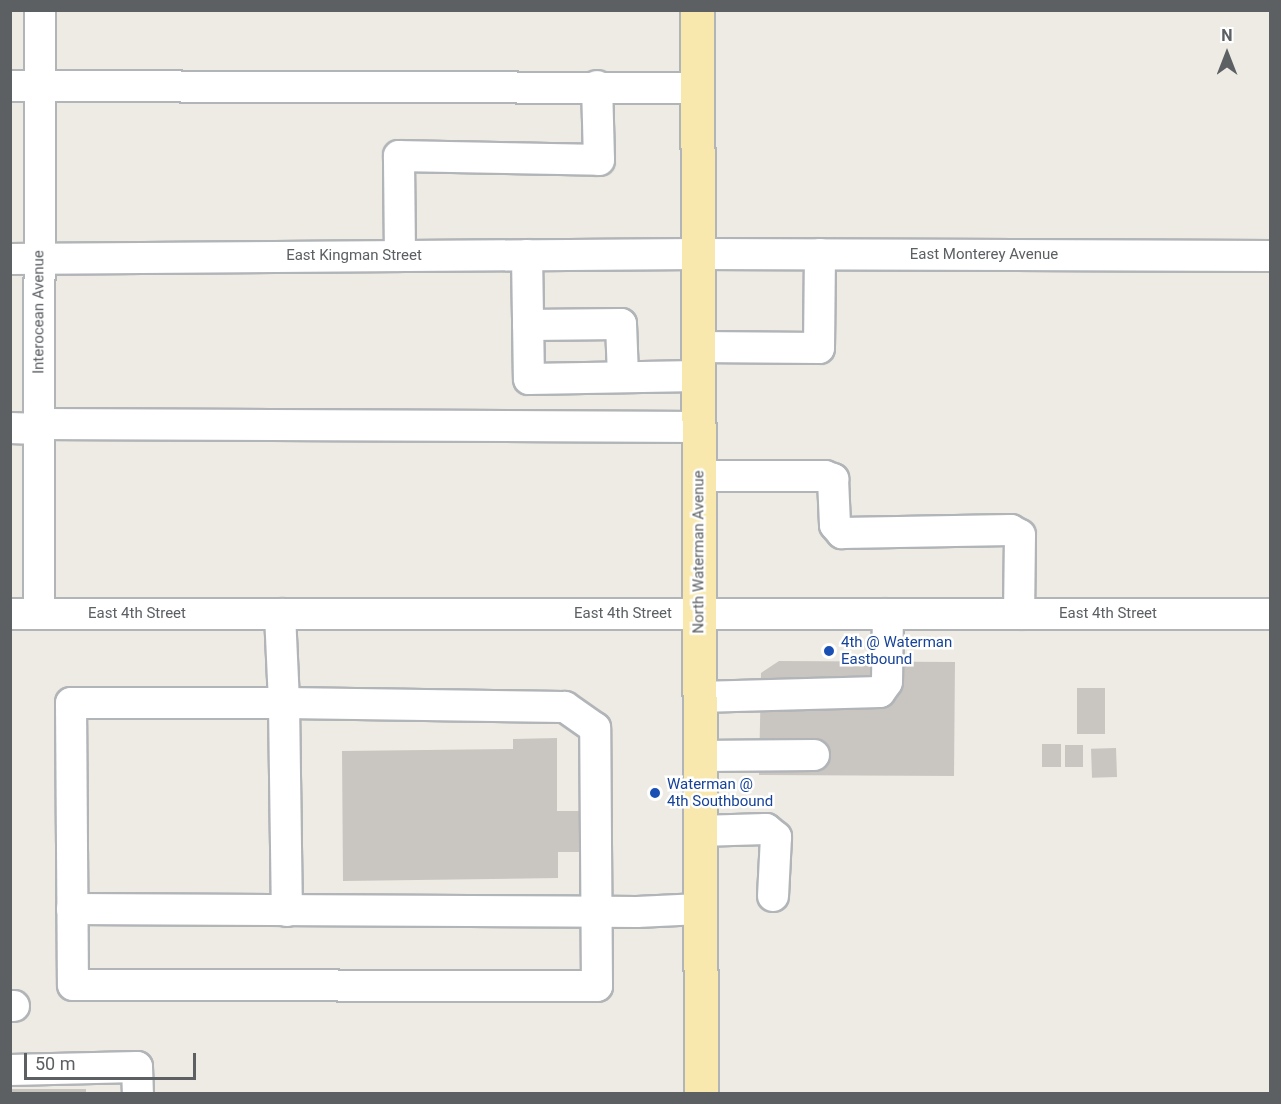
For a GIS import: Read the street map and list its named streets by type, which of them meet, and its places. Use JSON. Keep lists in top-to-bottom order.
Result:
{
  "streets": {
    "main road": ["North Waterman Avenue"],
    "street": [
      "East Monterey Avenue",
      "East Kingman Street",
      "Interocean Avenue",
      "East 4th Street"
    ]
  },
  "crossings": [
    ["East Monterey Avenue", "East Kingman Street"],
    ["East Monterey Avenue", "North Waterman Avenue"],
    ["East Kingman Street", "Interocean Avenue"],
    ["East Kingman Street", "North Waterman Avenue"],
    ["Interocean Avenue", "East 4th Street"],
    ["North Waterman Avenue", "East 4th Street"]
  ],
  "places": ["4th @ Waterman Eastbound", "Waterman @ 4th Southbound"],
  "scale_bar": "50 m",
  "north": "top"
}
